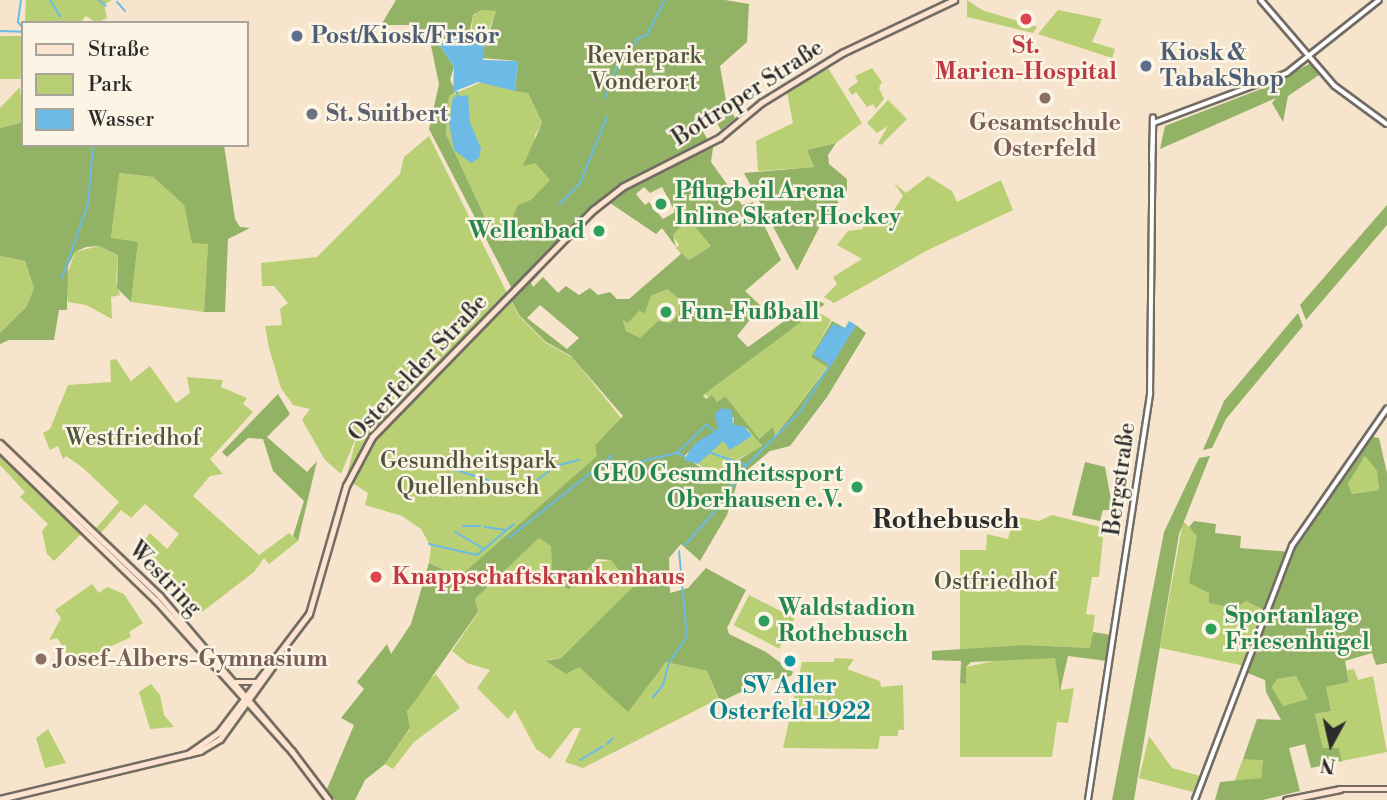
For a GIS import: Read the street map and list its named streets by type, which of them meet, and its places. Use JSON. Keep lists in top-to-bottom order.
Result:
{
  "streets": {
    "main road": ["Bottroper Straße", "Osterfelder Straße", "Westring"],
    "street": ["Bergstraße"]
  },
  "crossings": [
    ["Bottroper Straße", "Osterfelder Straße"],
    ["Osterfelder Straße", "Westring"]
  ],
  "districts": ["Rothebusch"],
  "parks": [
    "Revierpark Vonderort",
    "Westfriedhof",
    "Gesundheitspark Quellenbusch",
    "Ostfriedhof"
  ],
  "places": [
    "St. Marien-Hospital",
    "Post/Kiosk/Frisör",
    "Kiosk & TabakShop",
    "Gesamtschule Osterfeld",
    "St. Suitbert",
    "Pflugbeil Arena Inline Skater Hockey",
    "Wellenbad",
    "Fun-Fußball",
    "GEO Gesundheitssport Oberhausen e.V.",
    "Knappschaftskrankenhaus",
    "Waldstadion Rothebusch",
    "Sportanlage Friesenhügel",
    "Josef-Albers-Gymnasium",
    "SV Adler Osterfeld 1922"
  ],
  "legend": ["Straße", "Park", "Wasser"],
  "north": "bottom"
}
